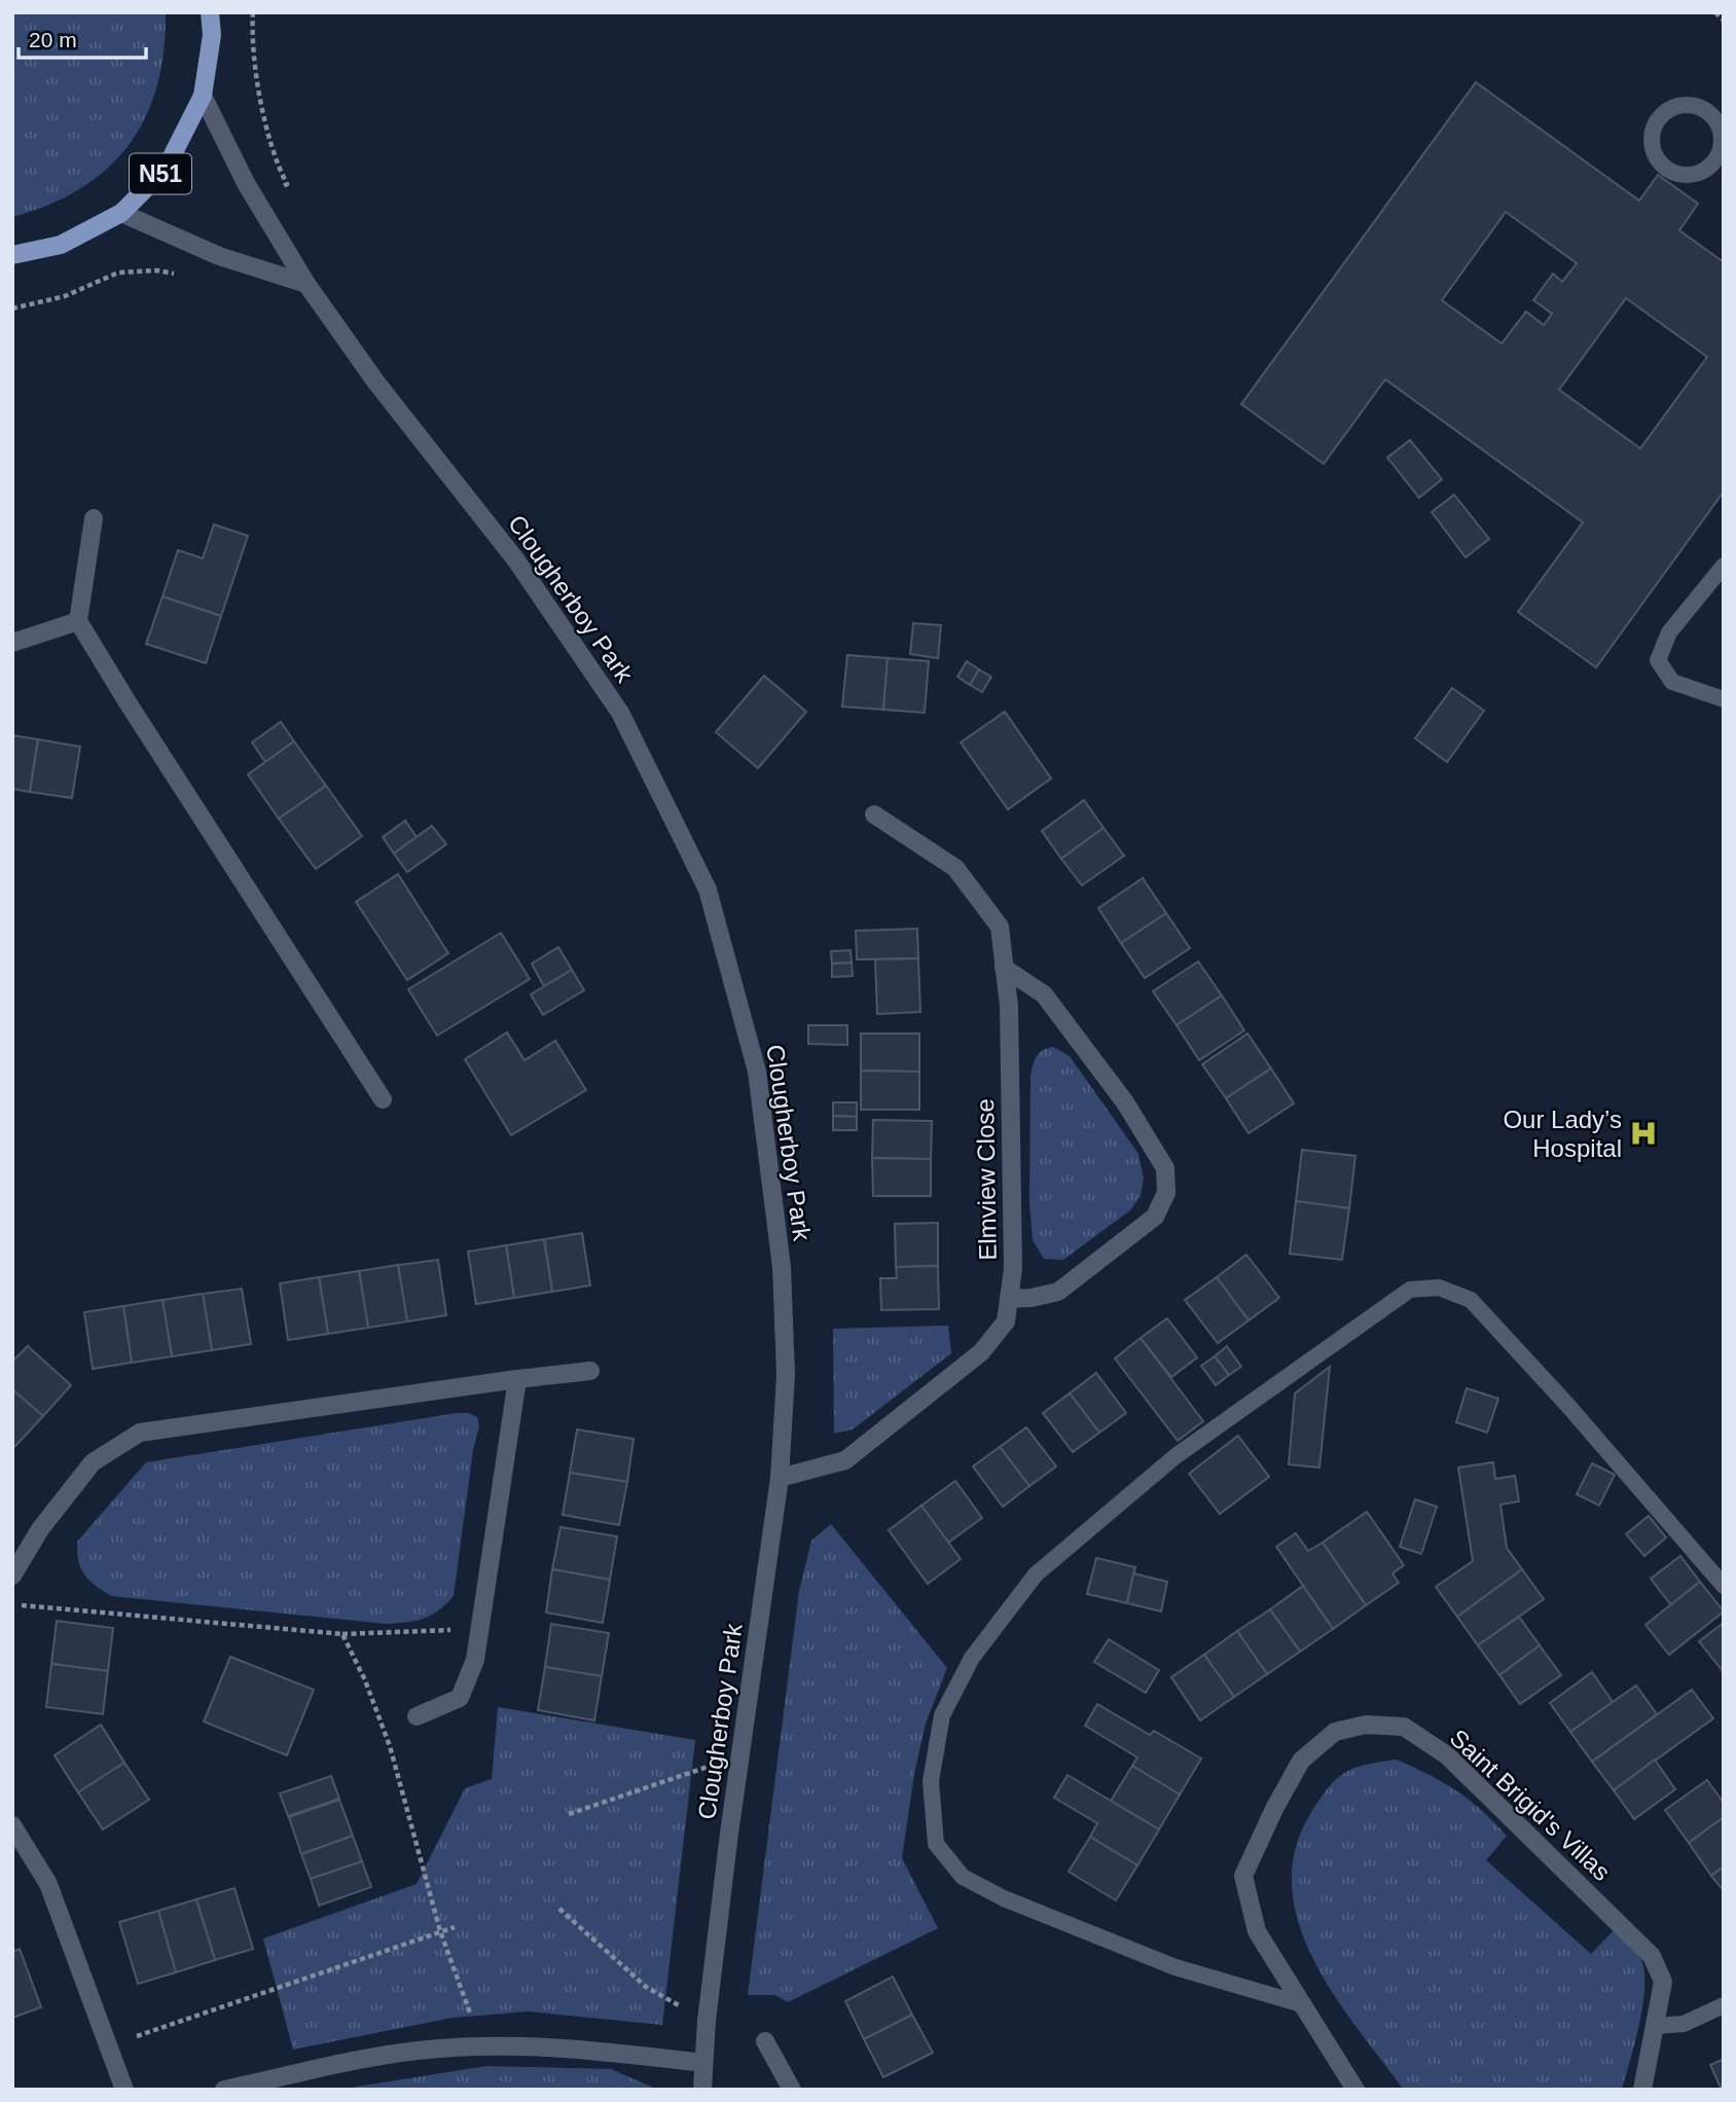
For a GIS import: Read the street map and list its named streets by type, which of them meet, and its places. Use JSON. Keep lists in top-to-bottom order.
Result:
{
  "streets": {
    "main road": ["N51"],
    "street": ["Clougherboy Park", "Elmview Close", "Saint Brigid's Villas"]
  },
  "crossings": [
    ["N51", "Clougherboy Park"],
    ["Clougherboy Park", "Elmview Close"]
  ],
  "places": {
    "hospital": ["Our Lady’s Hospital"]
  },
  "scale_bar": "20 m"
}
